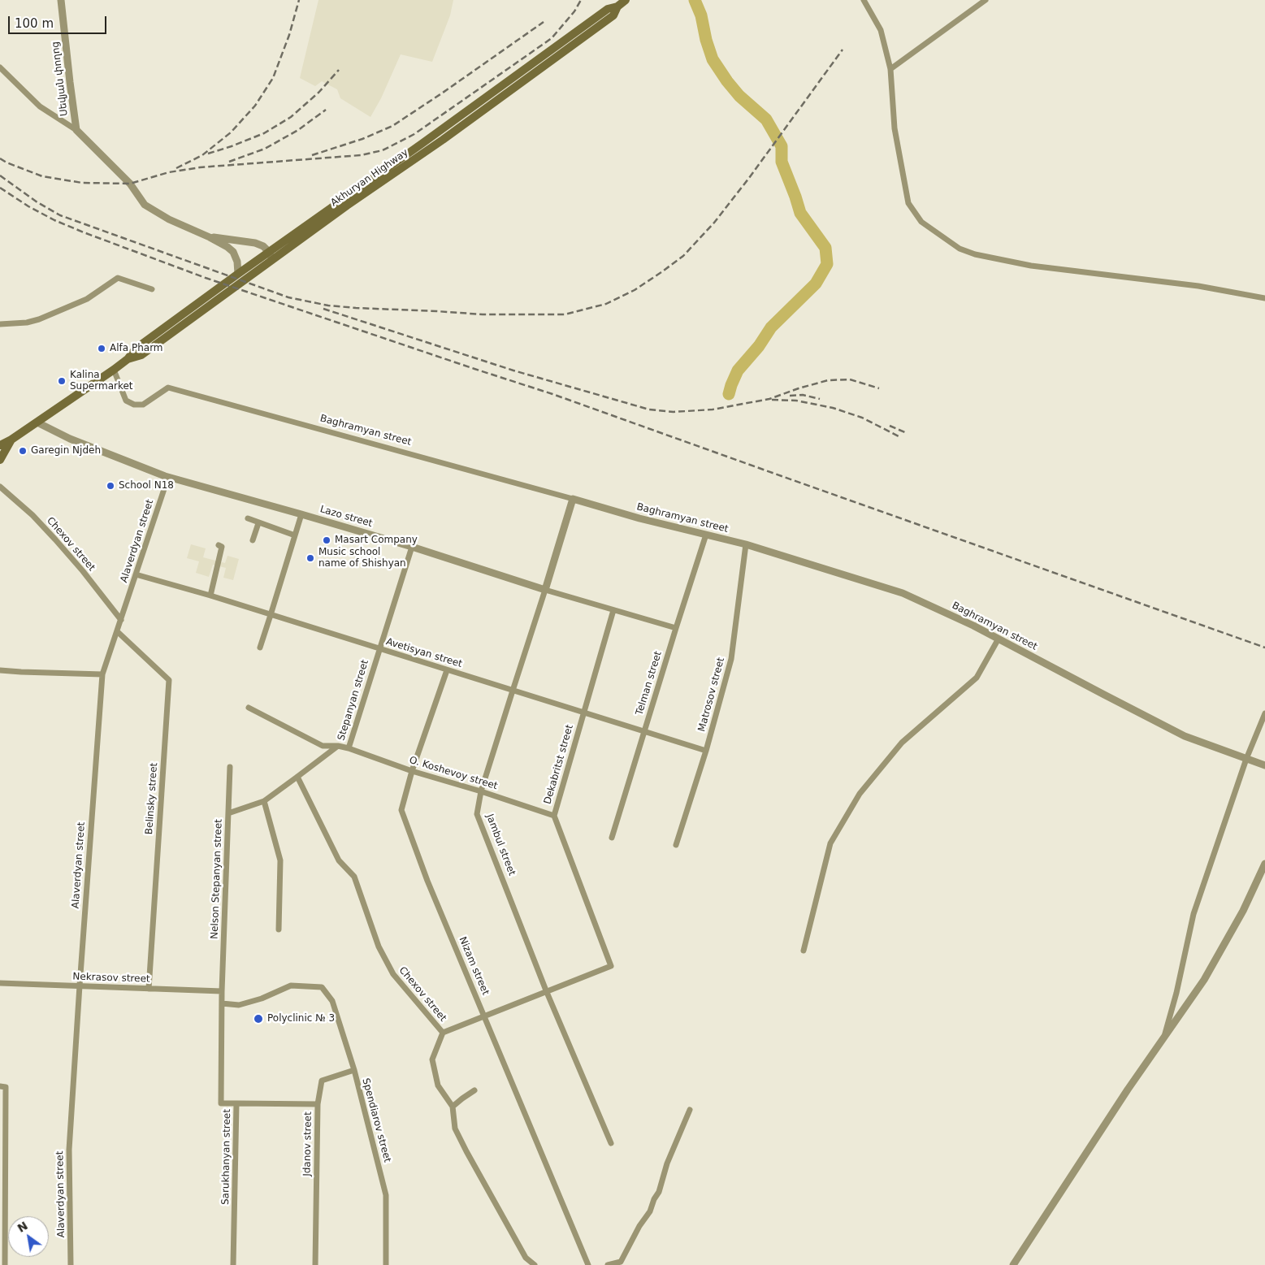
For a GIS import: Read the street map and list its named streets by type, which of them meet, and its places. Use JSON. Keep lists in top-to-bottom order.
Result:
{
  "streets": {
    "main road": ["Akhuryan Highway"],
    "street": [
      "Սեվյան փողոց",
      "Baghramyan street",
      "Lazo street",
      "Alaverdyan street",
      "Chexov street",
      "Avetisyan street",
      "Telman street",
      "Matrosov street",
      "Stepanyan street",
      "Dekabritst street",
      "O. Koshevoy street",
      "Belinsky street",
      "Jambul street",
      "Nelson Stepanyan street",
      "Nizam street",
      "Nekrasov street",
      "Spendiarov street",
      "Jdanov street",
      "Sarukhanyan street"
    ]
  },
  "crossings": [
    ["Սեվյան փողոց", "Akhuryan Highway"],
    ["Akhuryan Highway", "Baghramyan street"],
    ["Akhuryan Highway", "Lazo street"],
    ["Baghramyan street", "Telman street"],
    ["Baghramyan street", "Matrosov street"],
    ["Baghramyan street", "Jambul street"],
    ["Lazo street", "Alaverdyan street"],
    ["Lazo street", "Telman street"],
    ["Lazo street", "Stepanyan street"],
    ["Lazo street", "Dekabritst street"],
    ["Lazo street", "Jambul street"],
    ["Alaverdyan street", "Chexov street"],
    ["Alaverdyan street", "Avetisyan street"],
    ["Alaverdyan street", "Belinsky street"],
    ["Alaverdyan street", "Nekrasov street"],
    ["Chexov street", "Stepanyan street"],
    ["Avetisyan street", "Telman street"],
    ["Avetisyan street", "Matrosov street"],
    ["Avetisyan street", "Stepanyan street"],
    ["Avetisyan street", "Dekabritst street"],
    ["Avetisyan street", "Jambul street"],
    ["Avetisyan street", "Nizam street"],
    ["Stepanyan street", "O. Koshevoy street"],
    ["Stepanyan street", "Nelson Stepanyan street"],
    ["Dekabritst street", "O. Koshevoy street"],
    ["Dekabritst street", "Jambul street"],
    ["O. Koshevoy street", "Jambul street"],
    ["O. Koshevoy street", "Nizam street"],
    ["Belinsky street", "Nekrasov street"],
    ["Nelson Stepanyan street", "Nekrasov street"],
    ["Nelson Stepanyan street", "Sarukhanyan street"],
    ["Nekrasov street", "Sarukhanyan street"],
    ["Spendiarov street", "Sarukhanyan street"],
    ["Jdanov street", "Sarukhanyan street"]
  ],
  "places": [
    "Alfa Pharm",
    "Kalina Supermarket",
    "Garegin Njdeh",
    "School N18",
    "Masart Company",
    "Music school name of Shishyan",
    "Polyclinic № 3"
  ],
  "scale_bar": "100 m",
  "north": "top left"
}
